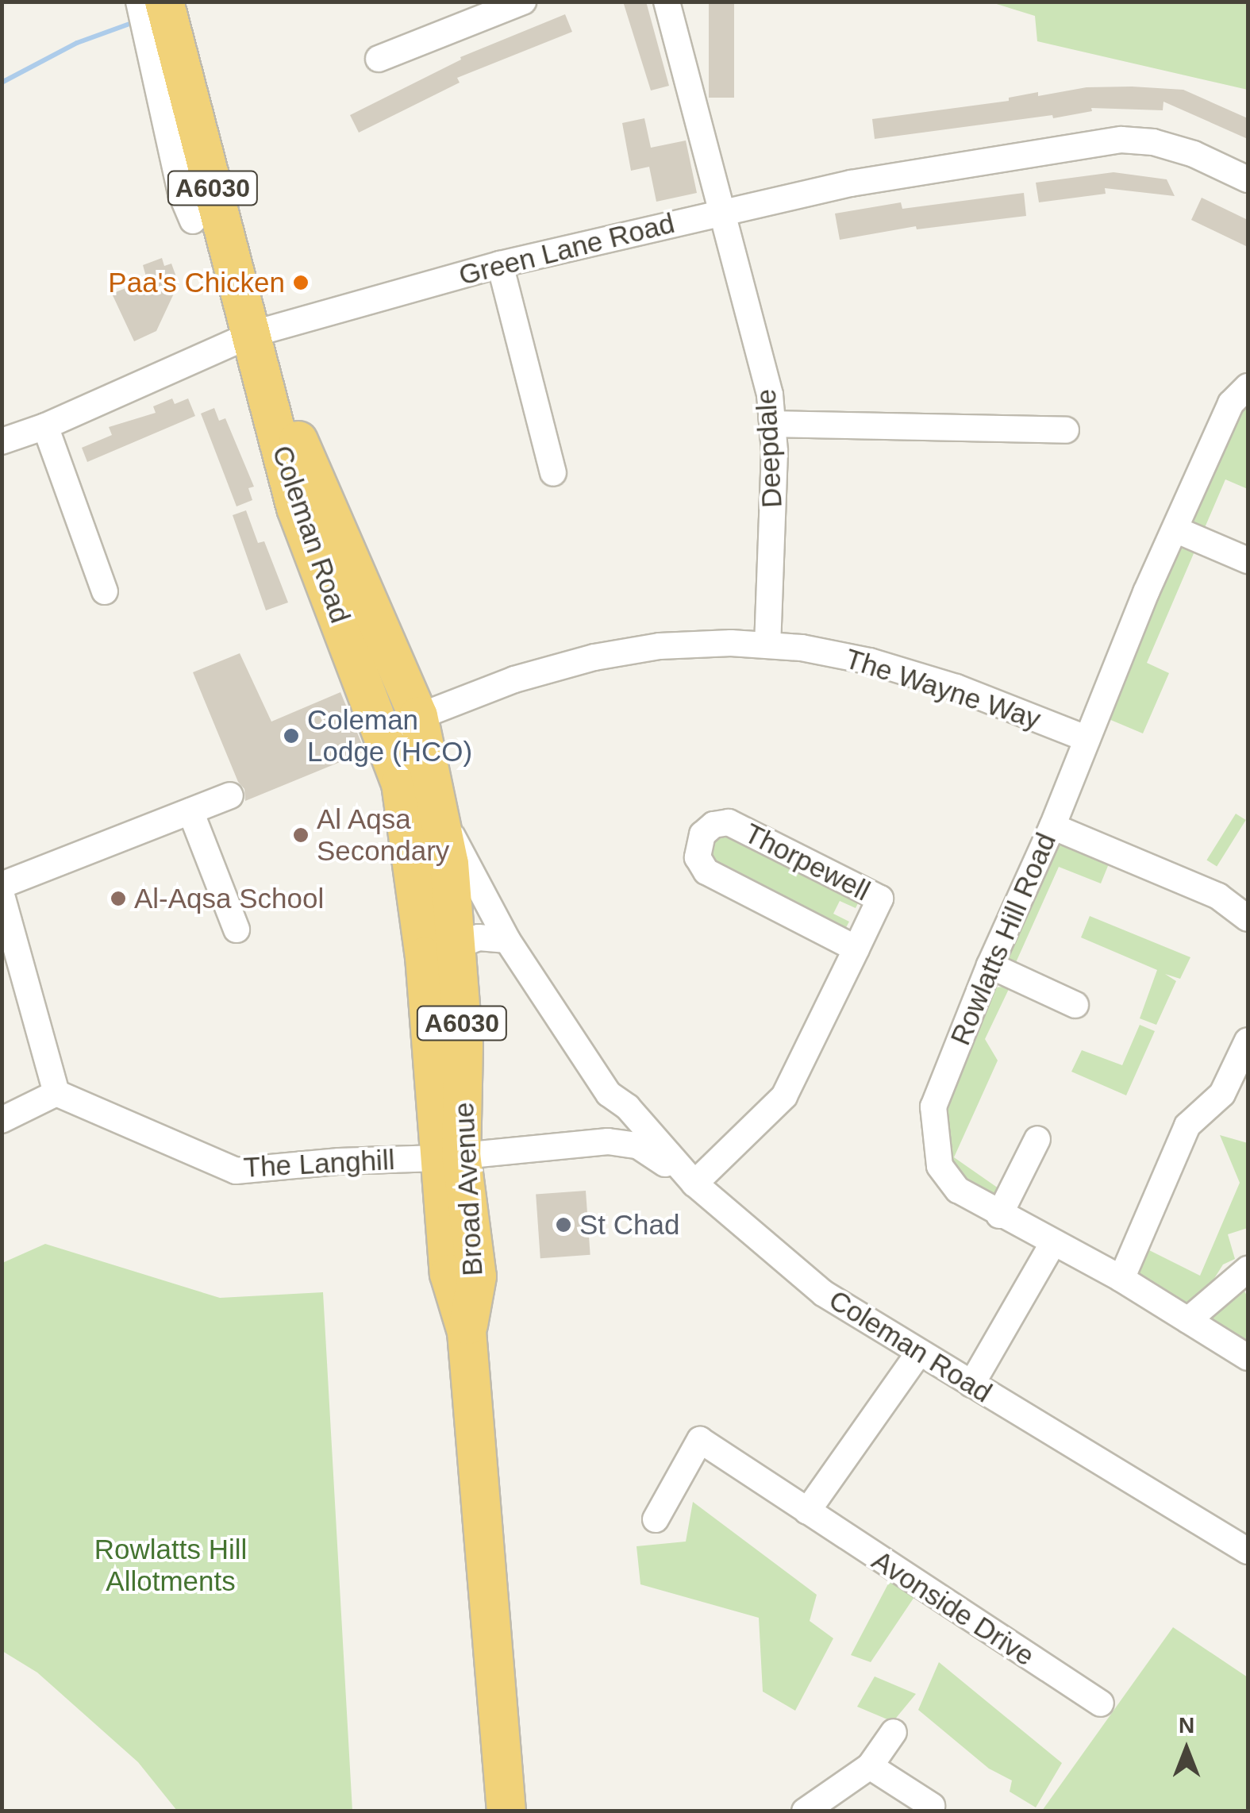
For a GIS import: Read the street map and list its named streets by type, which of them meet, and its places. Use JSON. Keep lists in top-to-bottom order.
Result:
{
  "streets": {
    "highway": ["A6030", "Coleman Road", "Broad Avenue"],
    "street": [
      "Green Lane Road",
      "Deepdale",
      "The Wayne Way",
      "Thorpewell",
      "Rowlatts Hill Road",
      "The Langhill",
      "Avonside Drive"
    ]
  },
  "crossings": [
    ["Green Lane Road", "Deepdale"],
    ["Green Lane Road", "Coleman Road"],
    ["Deepdale", "The Wayne Way"],
    ["Coleman Road", "The Wayne Way"],
    ["Coleman Road", "Thorpewell"],
    ["Coleman Road", "The Langhill"],
    ["Coleman Road", "Broad Avenue"],
    ["The Wayne Way", "Rowlatts Hill Road"],
    ["The Wayne Way", "Broad Avenue"],
    ["Thorpewell", "The Langhill"],
    ["The Langhill", "Broad Avenue"]
  ],
  "parks": ["Rowlatts Hill Allotments"],
  "places": [
    "Paa's Chicken",
    "Coleman Lodge (HCO)",
    "Al Aqsa Secondary",
    "Al-Aqsa School",
    "St Chad"
  ],
  "north": "top"
}
